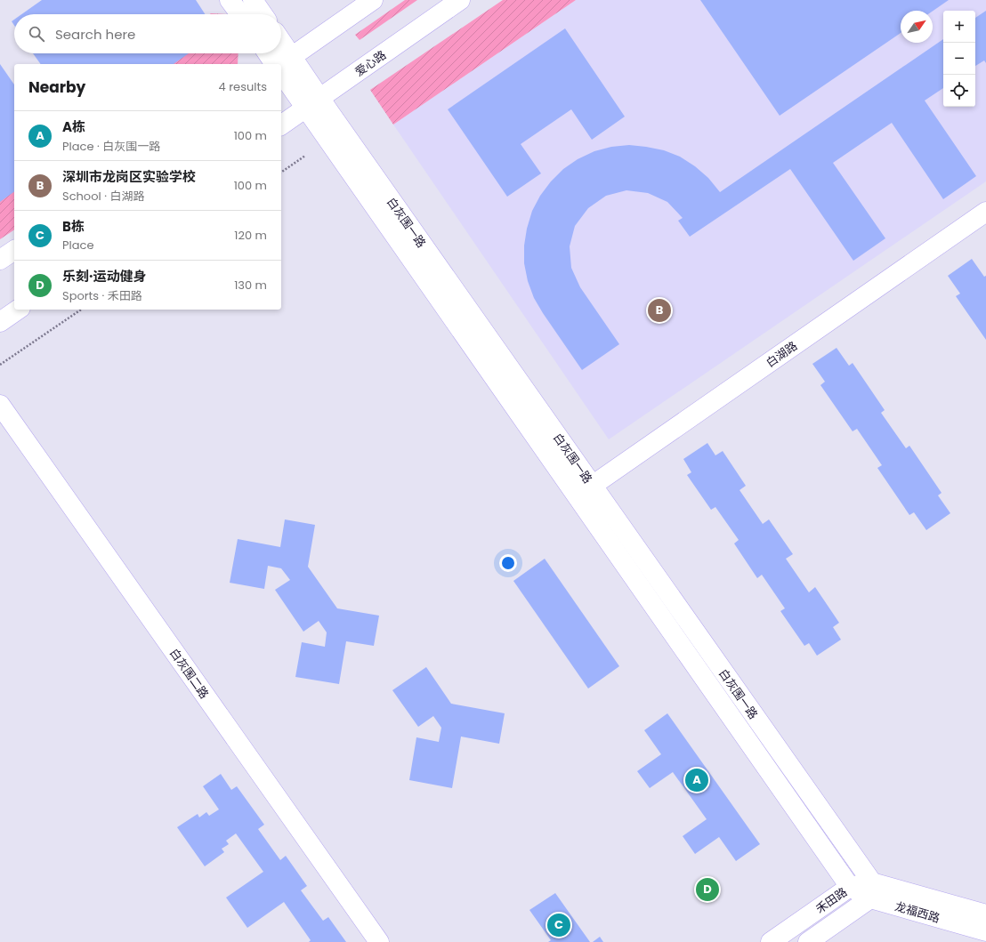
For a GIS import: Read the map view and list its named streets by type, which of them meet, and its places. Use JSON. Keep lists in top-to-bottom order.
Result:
{
  "streets": {
    "street": [
      "爱心路",
      "白灰围一路",
      "白湖路",
      "白灰围二路",
      "禾田路",
      "龙福西路"
    ]
  },
  "crossings": [
    ["爱心路", "白灰围一路"],
    ["白灰围一路", "白湖路"],
    ["白灰围一路", "禾田路"],
    ["白灰围一路", "龙福西路"],
    ["禾田路", "龙福西路"]
  ],
  "north": "top right",
  "page": {
    "map_buttons": ["+", "−"],
    "search": "Search here",
    "heading": ["Nearby", "4 results"],
    "list": [
      {
        "mark": "A",
        "name": "A栋",
        "note": "Place · 白灰围一路",
        "value": "100 m"
      },
      {
        "mark": "B",
        "name": "深圳市龙岗区实验学校",
        "note": "School · 白湖路",
        "value": "100 m"
      },
      {
        "mark": "C",
        "name": "B栋",
        "note": "Place",
        "value": "120 m"
      },
      {
        "mark": "D",
        "name": "乐刻·运动健身",
        "note": "Sports · 禾田路",
        "value": "130 m"
      }
    ],
    "pins": [
      "B",
      "A",
      "D",
      "C"
    ]
  }
}
